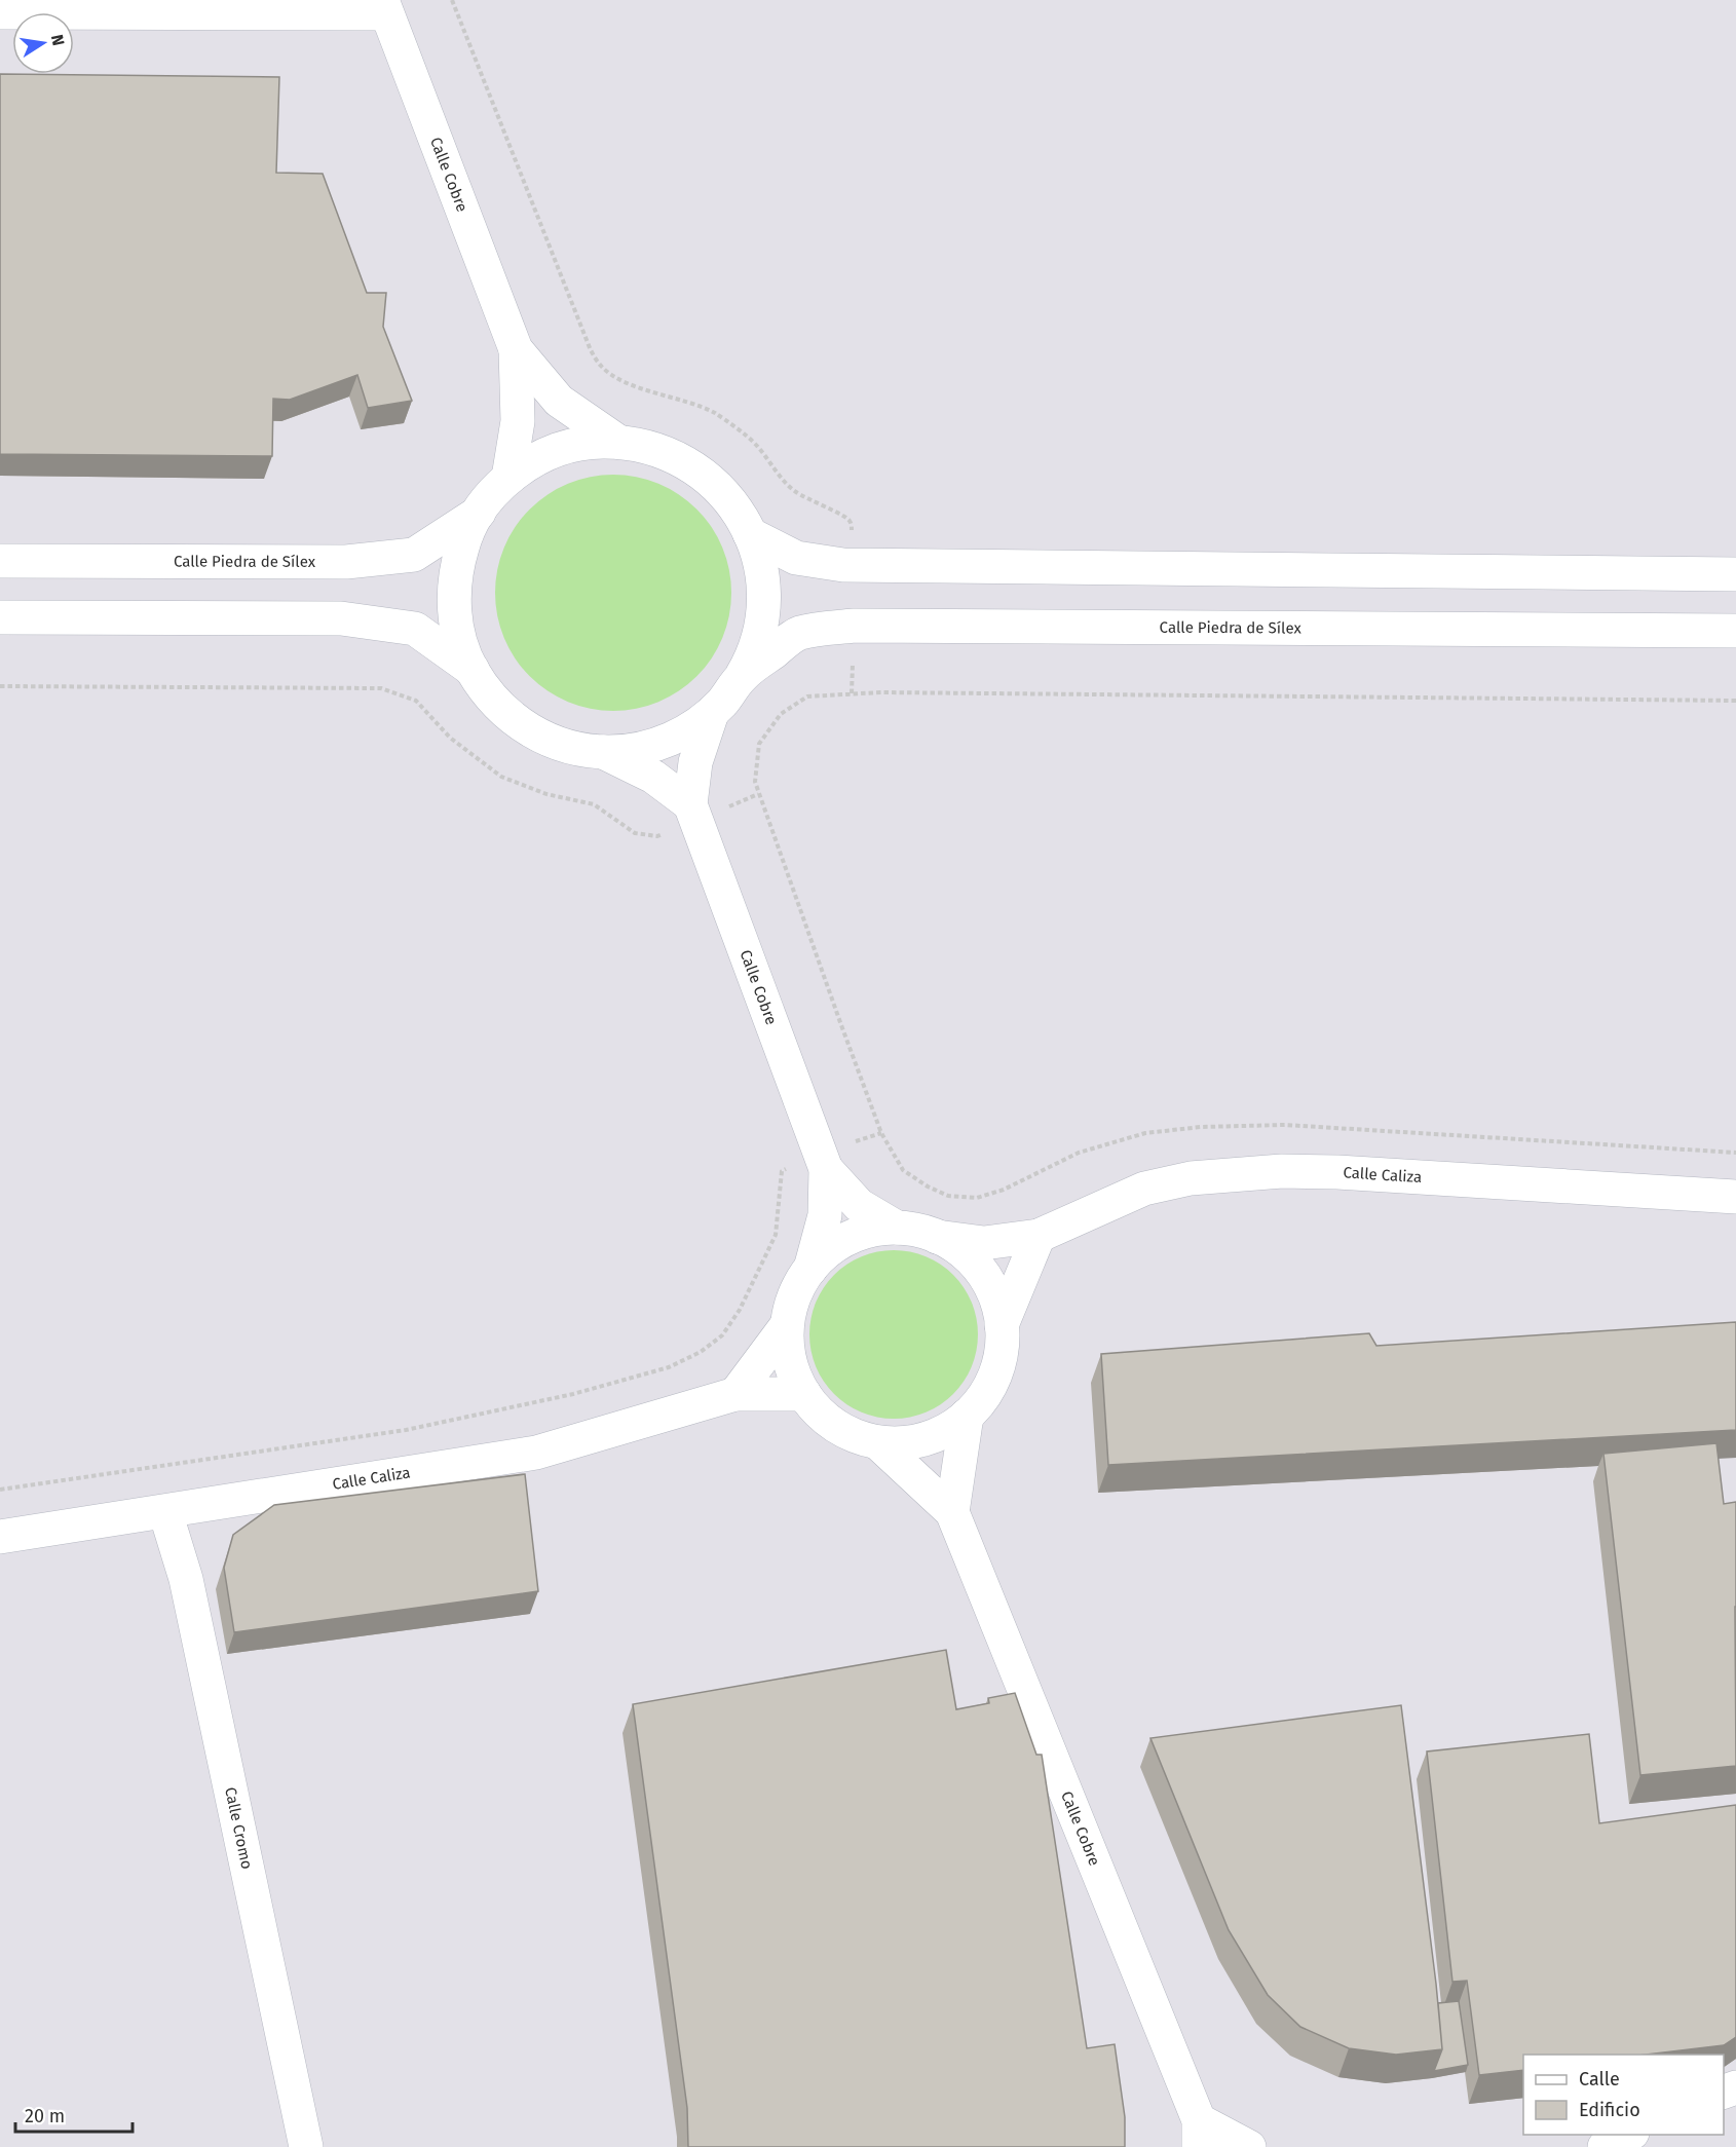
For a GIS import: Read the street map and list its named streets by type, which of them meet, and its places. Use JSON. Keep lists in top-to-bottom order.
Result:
{
  "streets": {
    "street": [
      "Calle Cobre",
      "Calle Piedra de Sílex",
      "Calle Caliza",
      "Calle Cromo"
    ]
  },
  "crossings": [
    ["Calle Cobre", "Calle Caliza"],
    ["Calle Caliza", "Calle Cromo"]
  ],
  "legend": ["Calle", "Edificio"],
  "scale_bar": "20 m",
  "north": "right"
}
